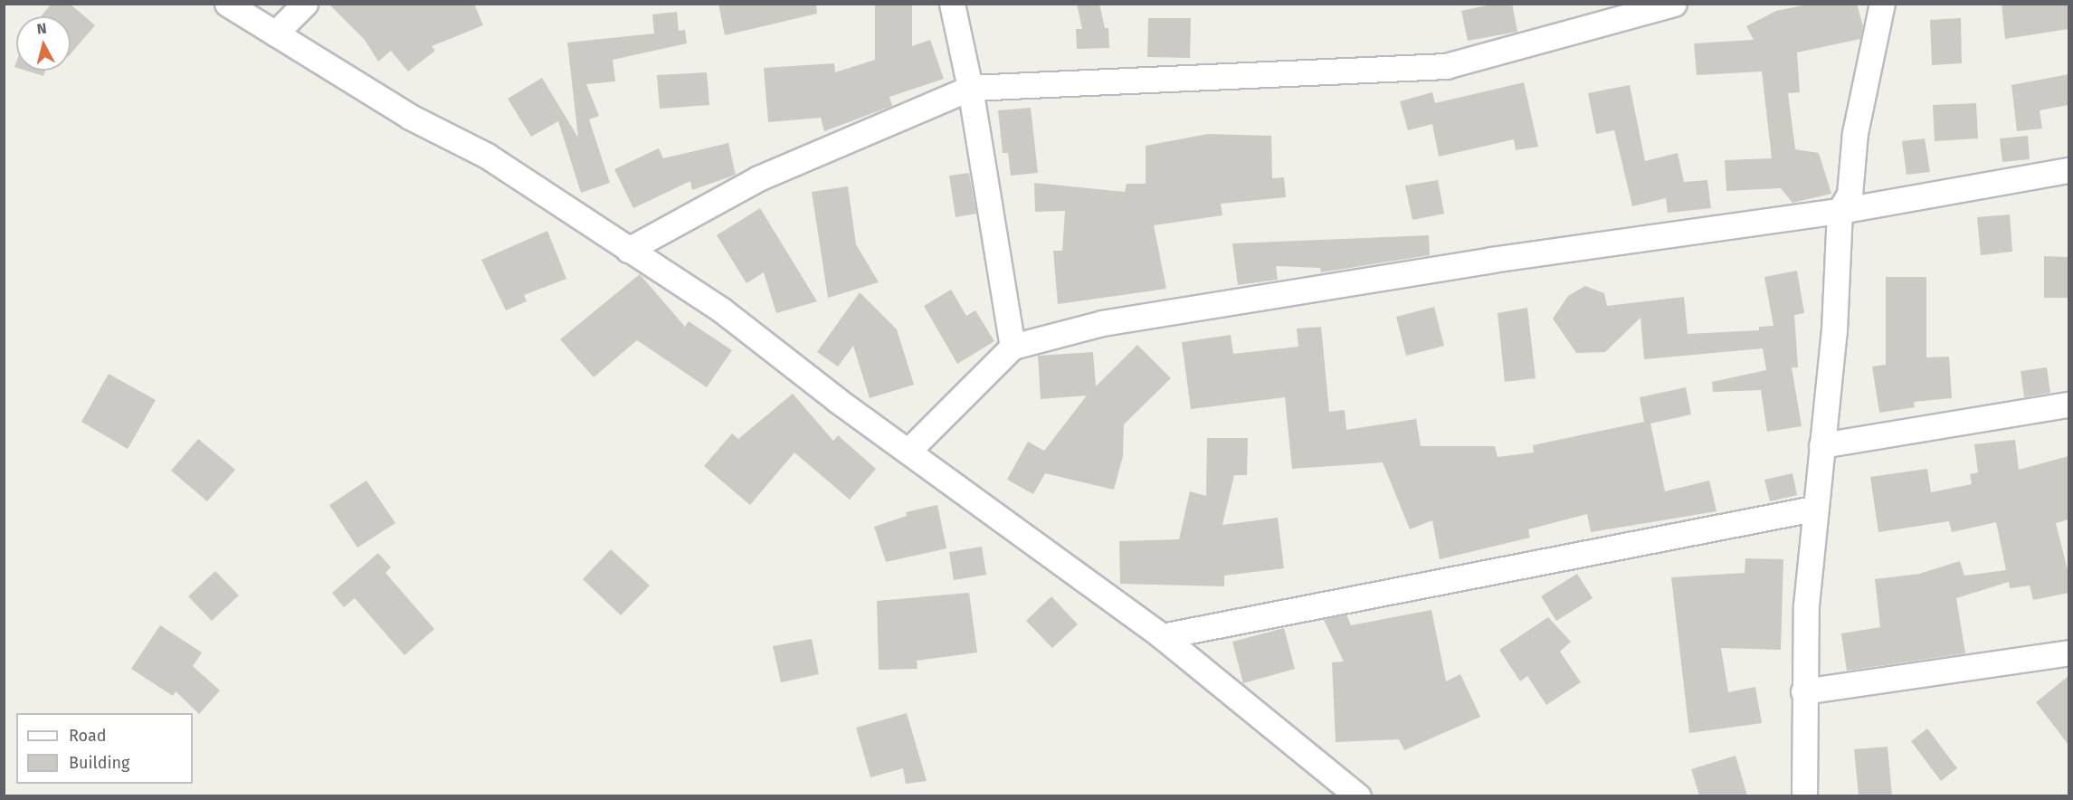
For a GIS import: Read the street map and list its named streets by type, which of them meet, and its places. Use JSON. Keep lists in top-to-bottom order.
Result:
{
  "legend": ["Road", "Building"],
  "north": "top"
}
